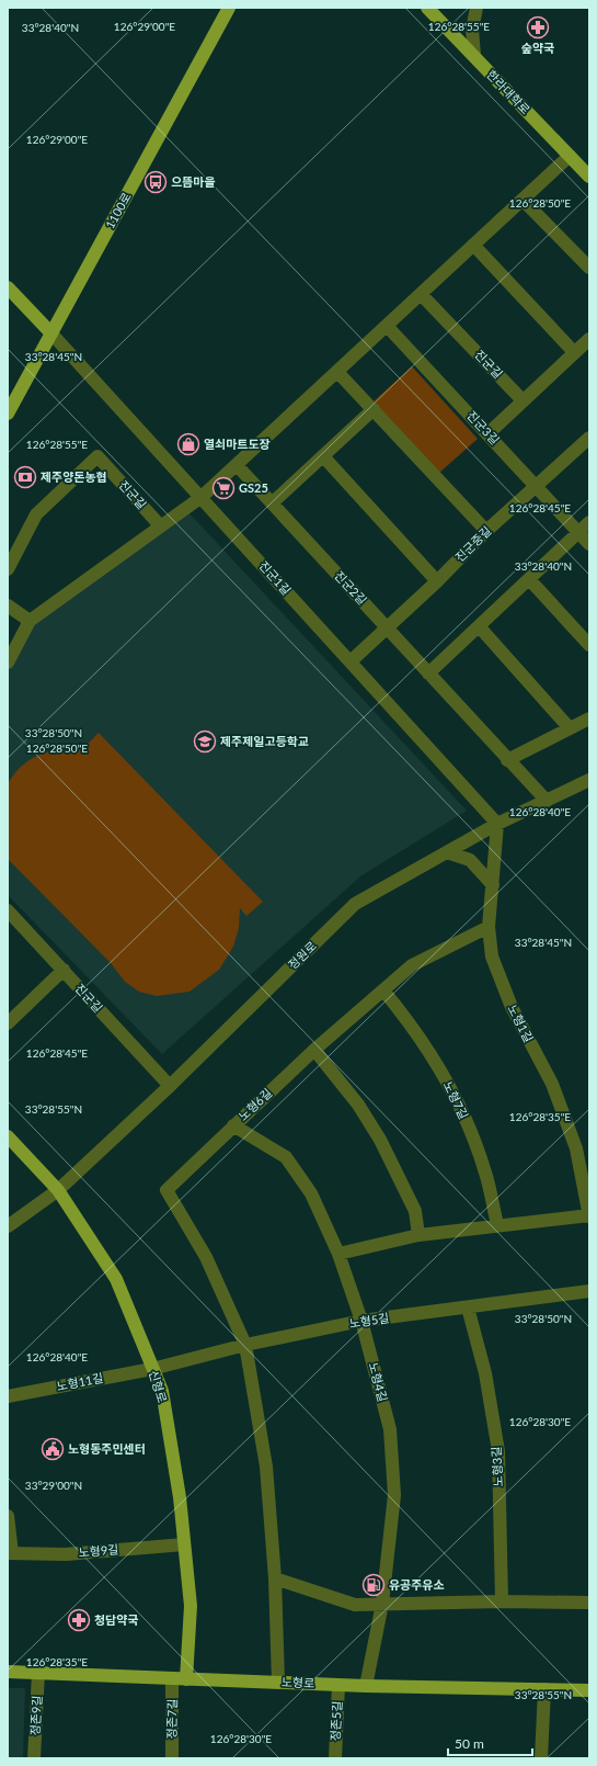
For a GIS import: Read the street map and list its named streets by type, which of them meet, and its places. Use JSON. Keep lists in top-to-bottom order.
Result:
{
  "streets": {
    "main road": [
      "한라대학로",
      "1100로",
      "신형로",
      "노형로"
    ],
    "street": [
      "진군길",
      "진군3길",
      "진군중길",
      "진군1길",
      "진군2길",
      "정원로",
      "노형1길",
      "노형7길",
      "노형6길",
      "노형5길",
      "노형11길",
      "노형4길",
      "노형3길",
      "노형9길",
      "정존9길",
      "정존7길",
      "정존5길"
    ]
  },
  "crossings": [
    ["1100로", "진군1길"],
    ["진군길", "정원로"],
    ["진군3길", "진군중길"],
    ["진군중길", "진군1길"],
    ["진군중길", "진군2길"],
    ["진군1길", "정원로"],
    ["진군1길", "노형1길"],
    ["진군2길", "정원로"],
    ["정원로", "노형1길"],
    ["정원로", "신형로"],
    ["노형1길", "노형6길"],
    ["노형7길", "노형6길"],
    ["노형6길", "노형5길"],
    ["노형6길", "노형4길"],
    ["노형5길", "노형11길"],
    ["노형5길", "노형4길"],
    ["노형5길", "신형로"],
    ["노형5길", "노형3길"],
    ["노형11길", "신형로"],
    ["노형4길", "노형로"],
    ["신형로", "노형9길"],
    ["신형로", "노형로"],
    ["노형로", "정존9길"],
    ["노형로", "정존7길"],
    ["노형로", "정존5길"]
  ],
  "places": {
    "pharmacy": ["숲약국", "청담약국"],
    "bus stop": ["으뜸마을"],
    "shop": ["열쇠마트도장"],
    "bank": ["제주양돈농협"],
    "supermarket": ["GS25"],
    "school or university": ["제주제일고등학교"],
    "public building": ["노형동주민센터"],
    "fuel station": ["유공주유소"]
  },
  "scale_bar": "50 m",
  "coordinates": [
    "126°29'00\"E",
    "126°28'55\"E",
    "33°28'40\"N",
    "126°28'50\"E",
    "33°28'45\"N",
    "126°28'45\"E",
    "33°28'50\"N",
    "126°28'40\"E",
    "33°28'55\"N",
    "126°28'35\"E",
    "126°28'30\"E",
    "33°29'00\"N"
  ]
}
